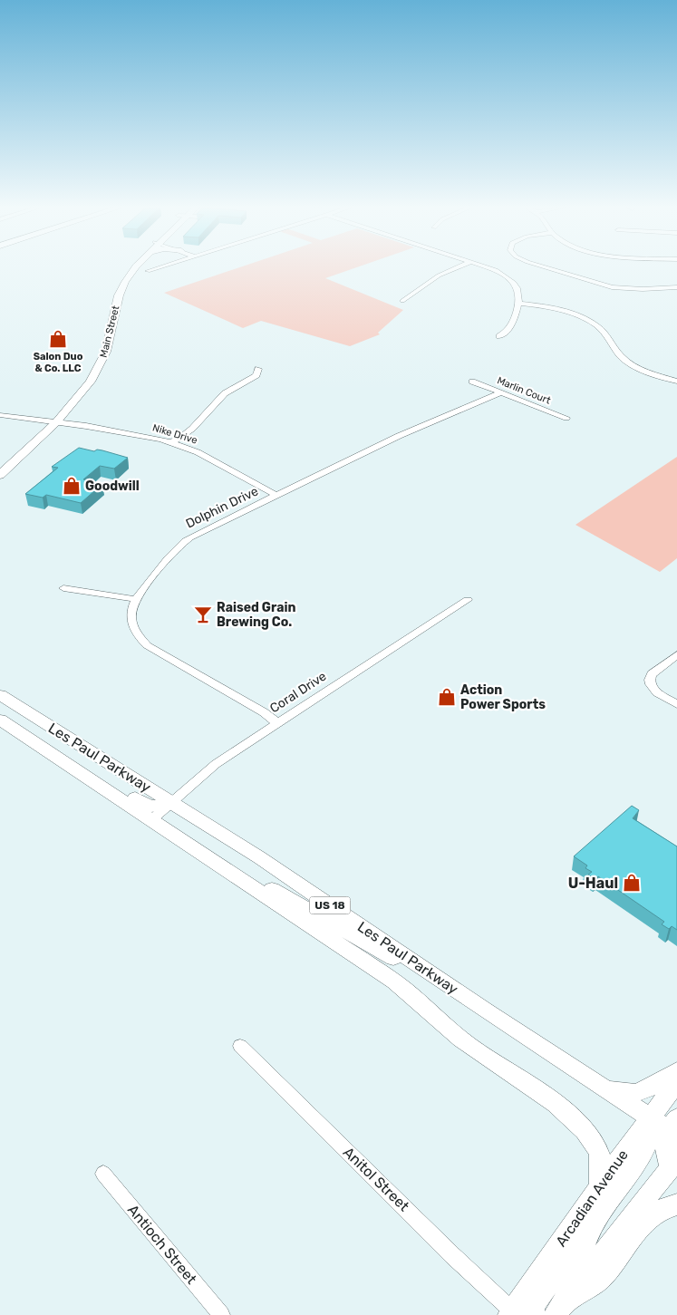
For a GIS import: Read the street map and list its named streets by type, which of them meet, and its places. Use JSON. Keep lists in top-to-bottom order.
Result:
{
  "streets": {
    "main road": [
      "Main Street",
      "Les Paul Parkway",
      "US 18",
      "Arcadian Avenue"
    ],
    "street": [
      "Marlin Court",
      "Nike Drive",
      "Dolphin Drive",
      "Coral Drive",
      "Anitol Street",
      "Antioch Street"
    ]
  },
  "crossings": [
    ["Main Street", "Nike Drive"],
    ["Marlin Court", "Dolphin Drive"],
    ["Nike Drive", "Dolphin Drive"],
    ["Coral Drive", "Les Paul Parkway"],
    ["Les Paul Parkway", "Arcadian Avenue"],
    ["Anitol Street", "Arcadian Avenue"]
  ],
  "places": {
    "shop": [
      "Salon Duo & Co. LLC",
      "Goodwill",
      "Action Power Sports",
      "U-Haul"
    ],
    "bar": ["Raised Grain Brewing Co."]
  }
}
